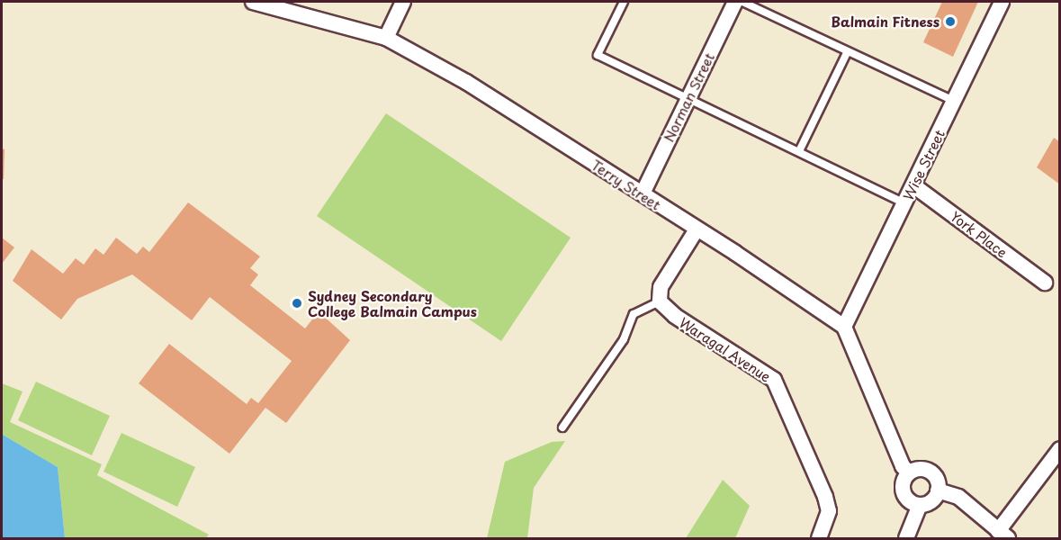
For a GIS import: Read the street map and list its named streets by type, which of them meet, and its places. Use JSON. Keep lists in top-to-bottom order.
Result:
{
  "streets": {
    "street": [
      "Norman Street",
      "Wise Street",
      "Terry Street",
      "York Place",
      "Waragal Avenue"
    ]
  },
  "crossings": [
    ["Norman Street", "Terry Street"],
    ["Wise Street", "Terry Street"],
    ["Wise Street", "York Place"]
  ],
  "places": ["Balmain Fitness", "Sydney Secondary College Balmain Campus"]
}
